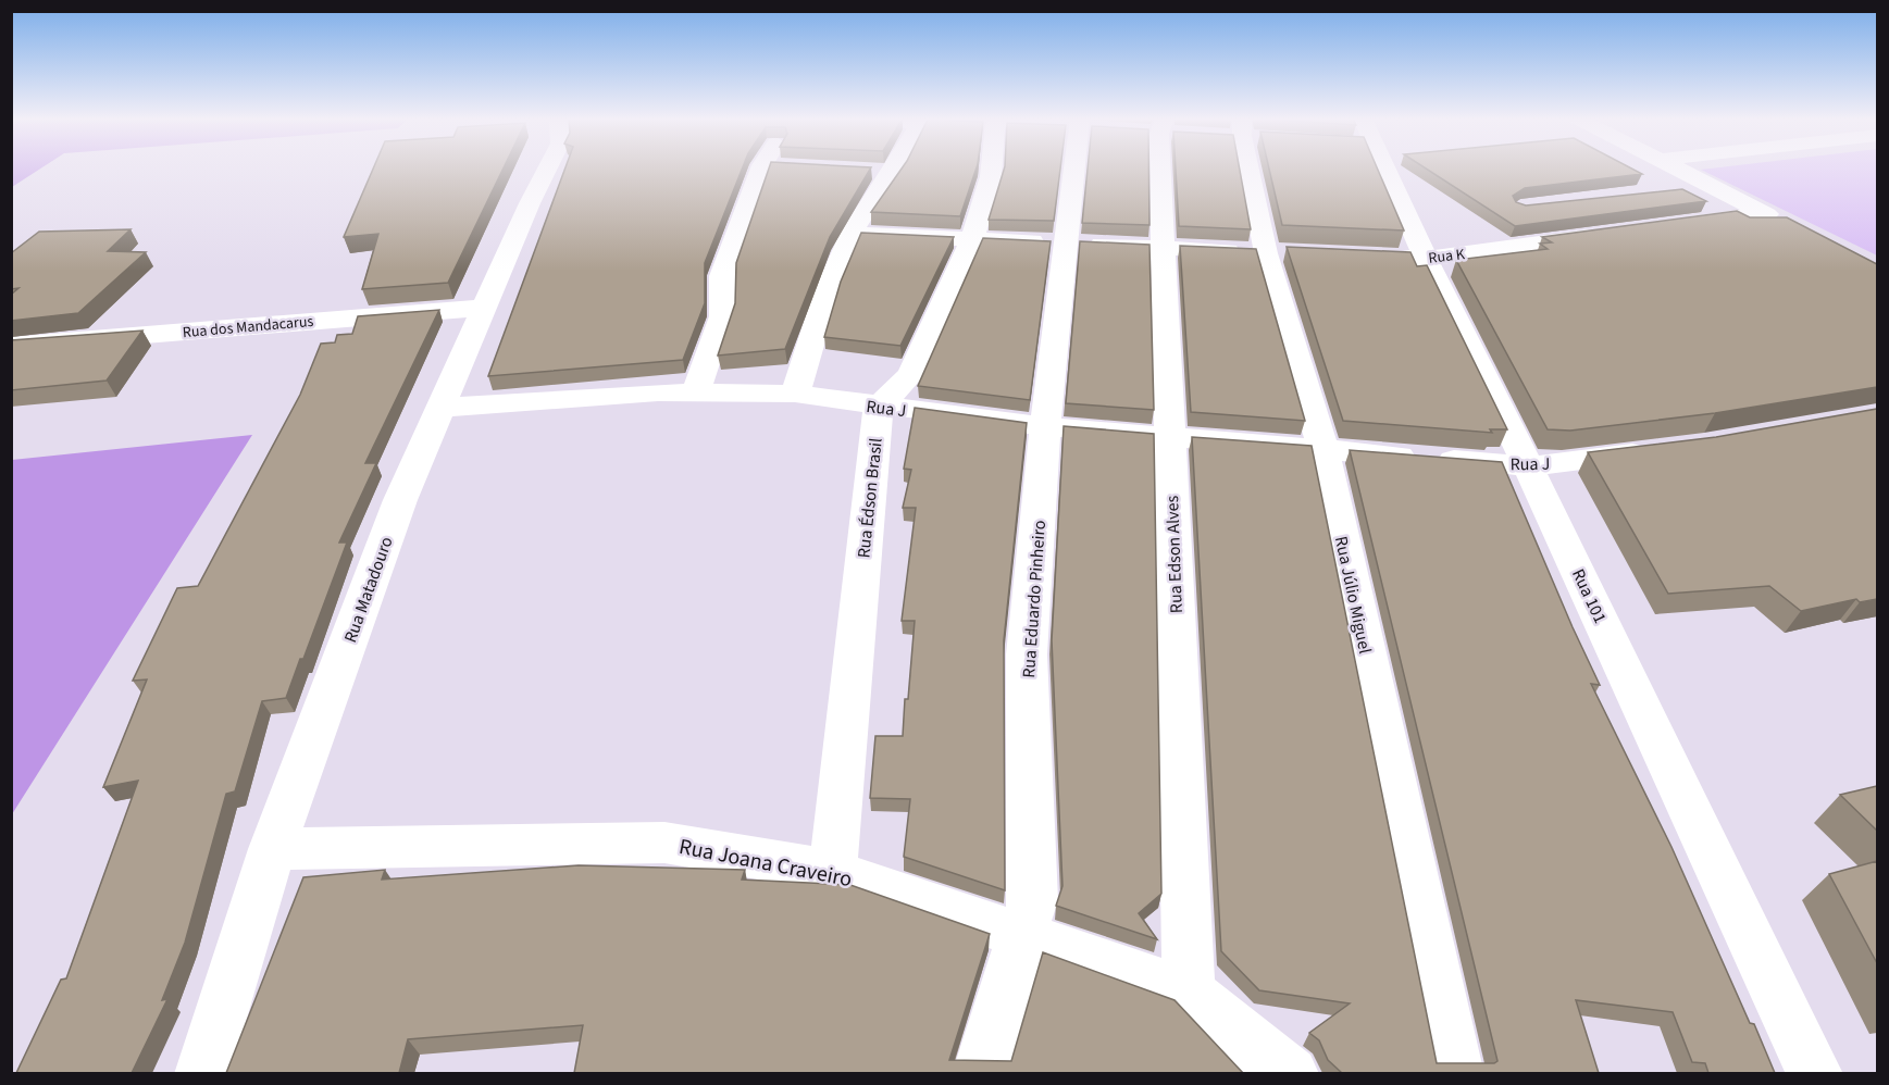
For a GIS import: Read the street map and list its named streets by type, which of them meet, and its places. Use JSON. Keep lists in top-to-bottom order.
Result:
{
  "streets": {
    "street": [
      "Rua K",
      "Rua dos Mandacarus",
      "Rua J",
      "Rua Édson Brasil",
      "Rua Edson Alves",
      "Rua Matadouro",
      "Rua Júlio Miguel",
      "Rua 101",
      "Rua Eduardo Pinheiro",
      "Rua Joana Craveiro"
    ]
  },
  "crossings": [
    ["Rua K", "Rua 101"],
    ["Rua dos Mandacarus", "Rua Matadouro"],
    ["Rua J", "Rua Édson Brasil"],
    ["Rua J", "Rua Edson Alves"],
    ["Rua J", "Rua Matadouro"],
    ["Rua J", "Rua Júlio Miguel"],
    ["Rua J", "Rua 101"],
    ["Rua J", "Rua Eduardo Pinheiro"],
    ["Rua Édson Brasil", "Rua Joana Craveiro"],
    ["Rua Edson Alves", "Rua Joana Craveiro"],
    ["Rua Matadouro", "Rua Joana Craveiro"],
    ["Rua Eduardo Pinheiro", "Rua Joana Craveiro"]
  ]
}
